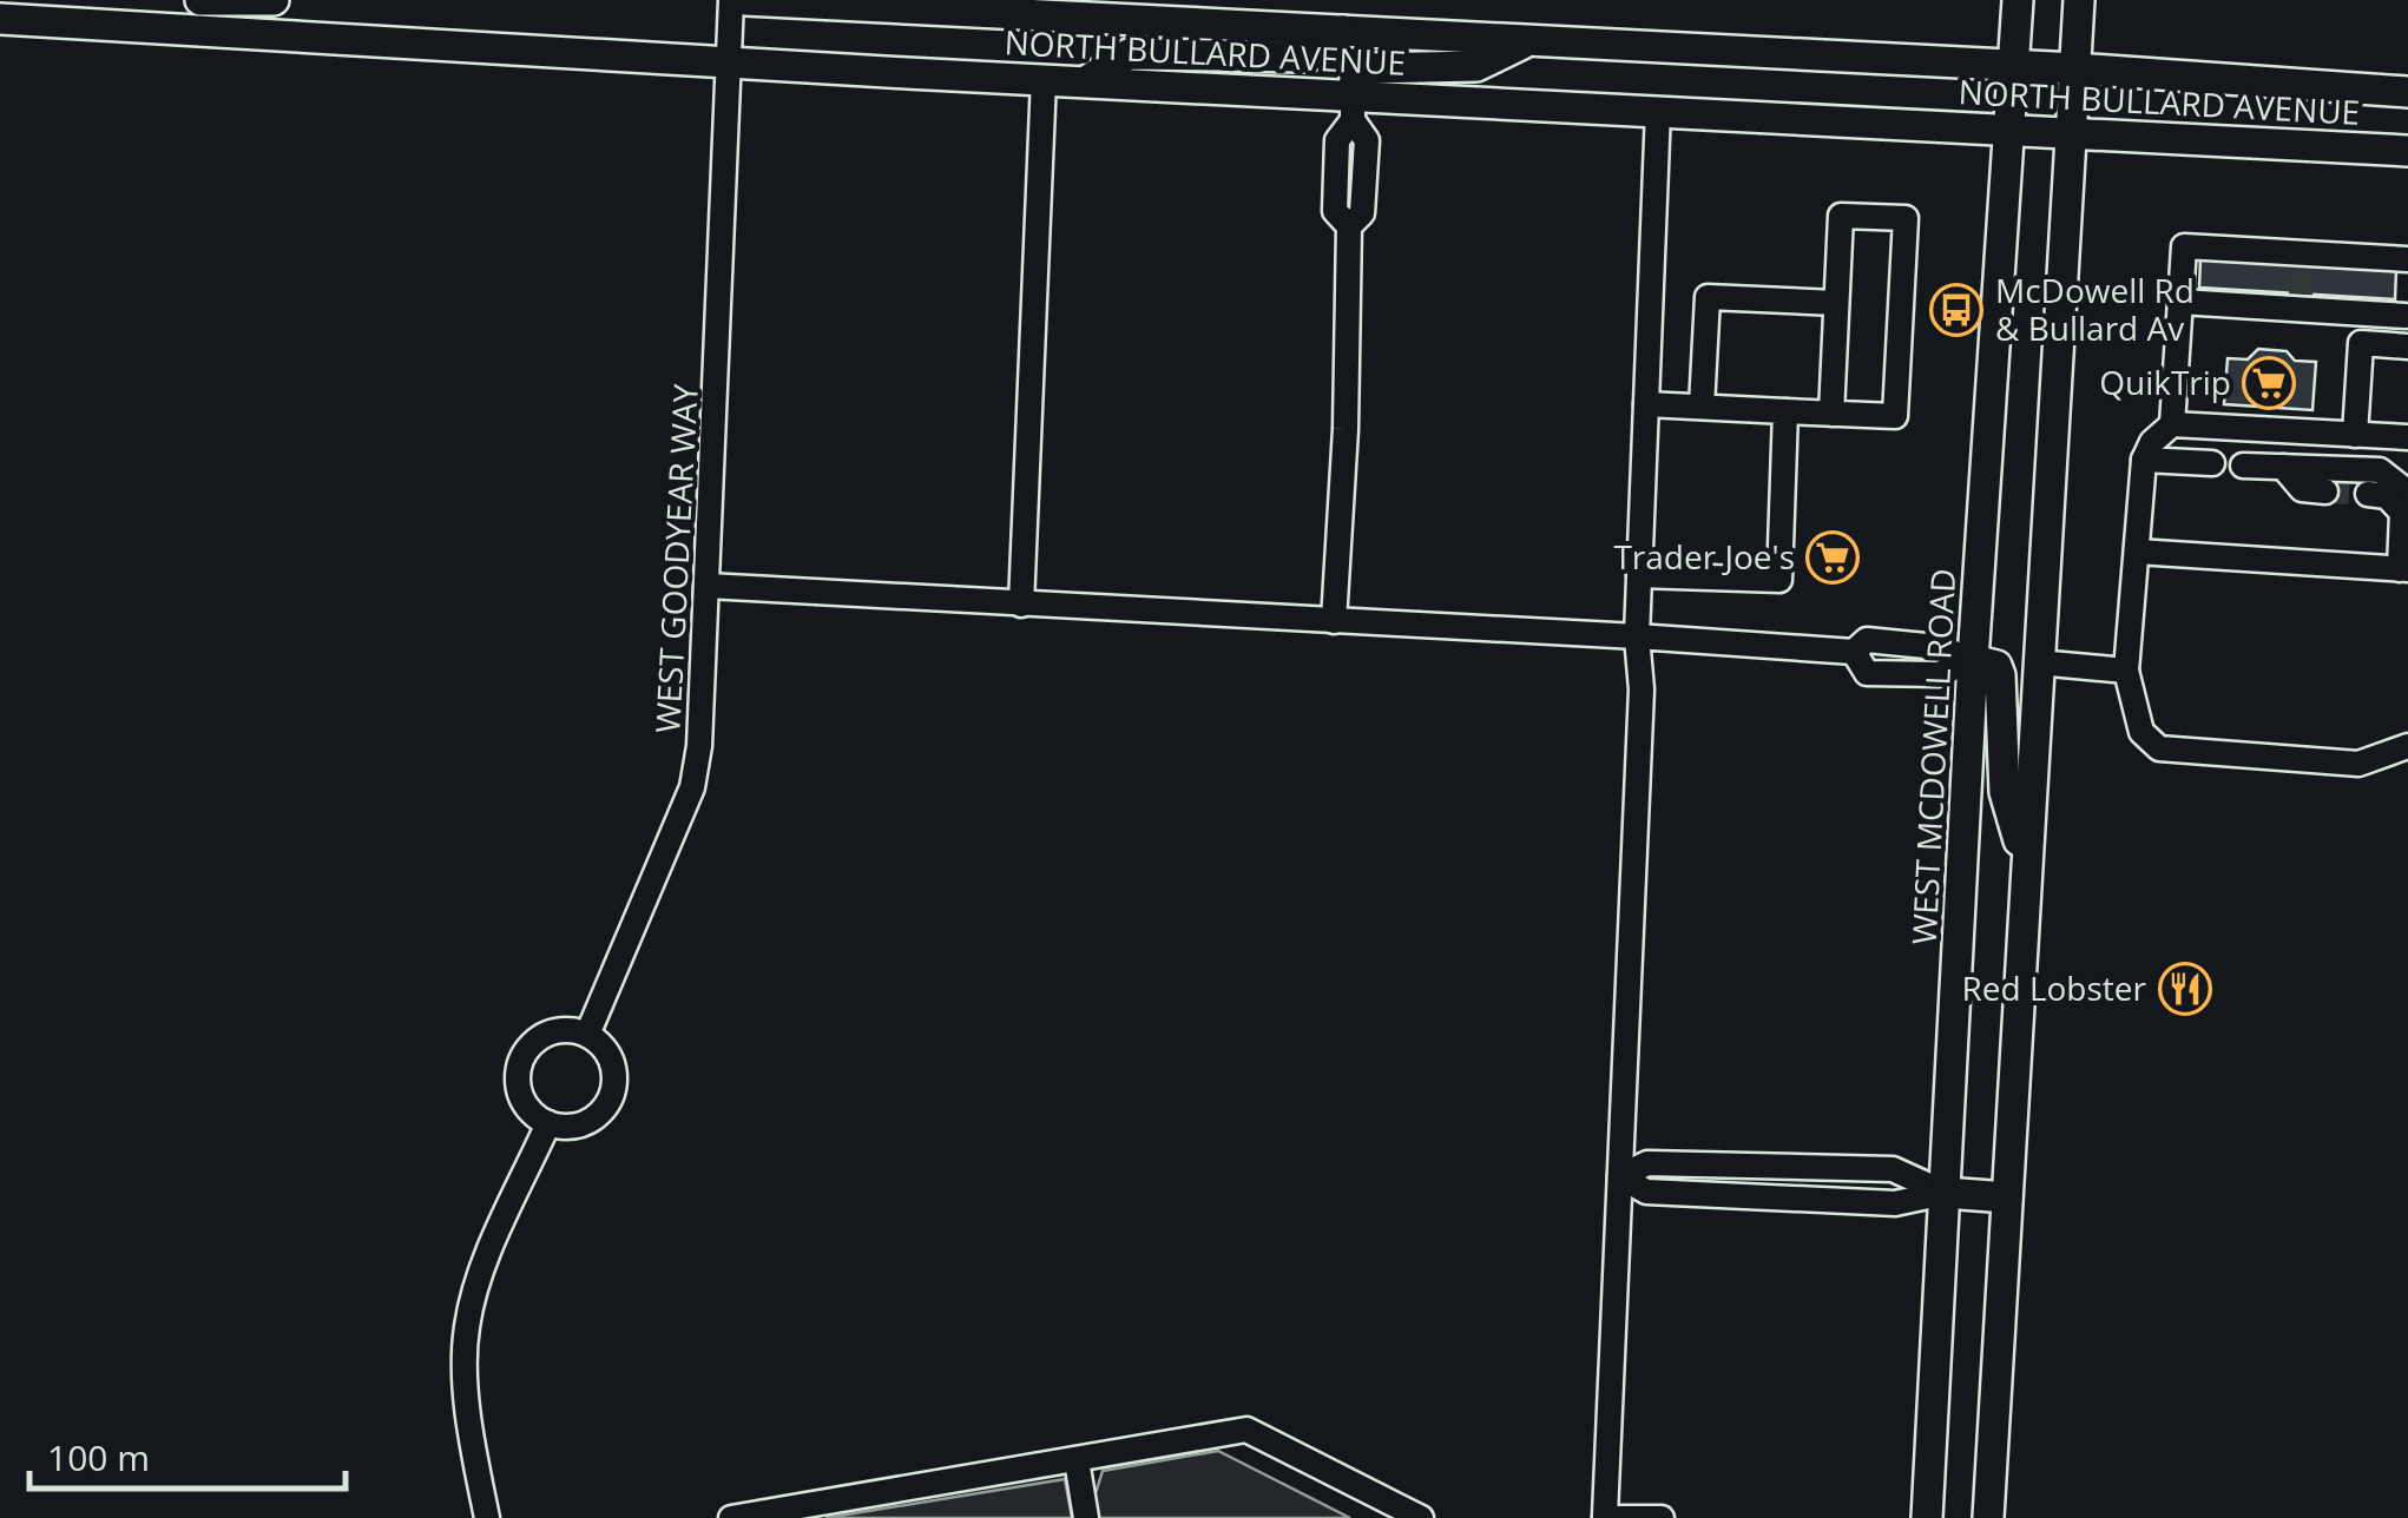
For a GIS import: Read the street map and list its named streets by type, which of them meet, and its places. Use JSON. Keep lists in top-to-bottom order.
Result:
{
  "streets": {
    "main road": ["NORTH BULLARD AVENUE", "WEST MCDOWELL ROAD"],
    "street": ["WEST GOODYEAR WAY"]
  },
  "crossings": [
    ["NORTH BULLARD AVENUE", "WEST GOODYEAR WAY"],
    ["NORTH BULLARD AVENUE", "WEST MCDOWELL ROAD"]
  ],
  "places": {
    "bus stop": ["McDowell Rd & Bullard Av"],
    "supermarket": ["QuikTrip", "Trader Joe's"],
    "restaurant": ["Red Lobster"]
  },
  "scale_bar": "100 m"
}
